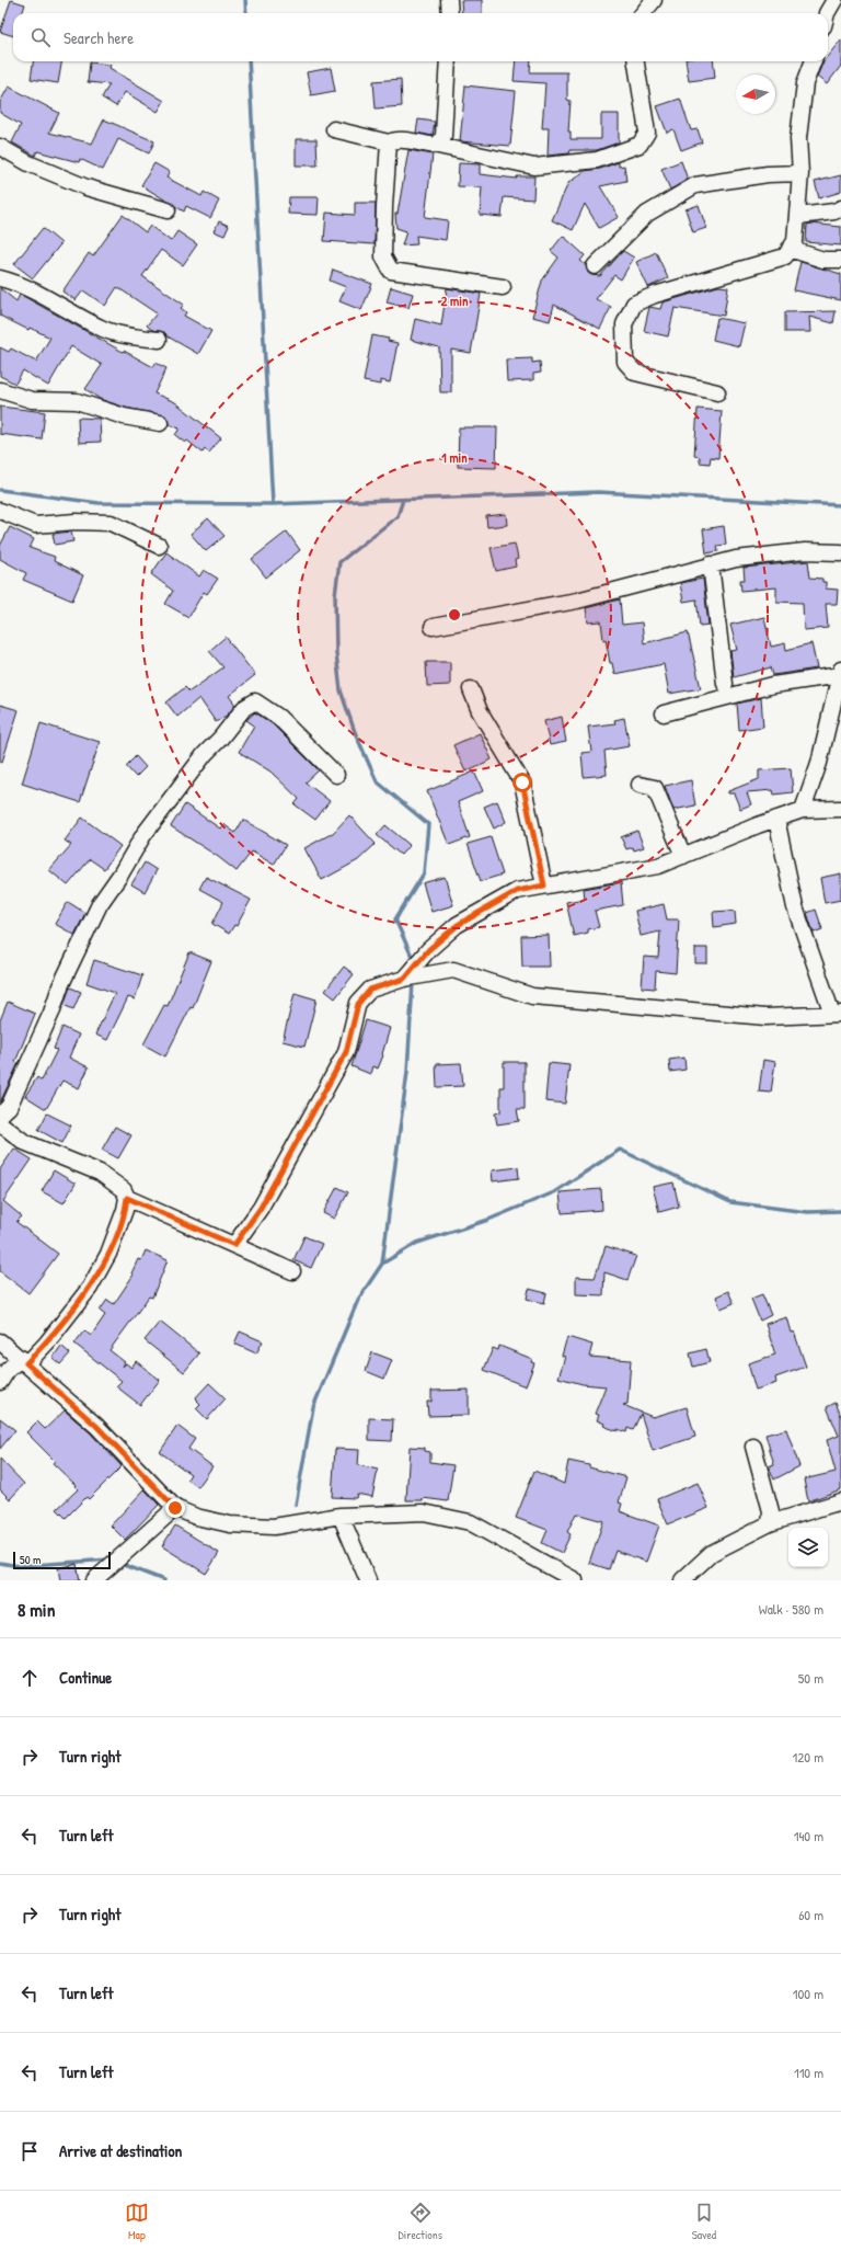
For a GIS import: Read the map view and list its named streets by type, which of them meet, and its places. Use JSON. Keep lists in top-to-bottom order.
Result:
{
  "scale_bar": "50 m",
  "north": "left",
  "page": {
    "search": "Search here",
    "scale": "50 m",
    "heading": ["8 min", "Walk · 580 m"],
    "list": [
      ["Continue", "50 m"],
      ["Turn right", "120 m"],
      ["Turn left", "140 m"],
      ["Turn right", "60 m"],
      ["Turn left", "100 m"],
      ["Turn left", "110 m"],
      "Arrive at destination"
    ],
    "nav": ["Map", "Directions", "Saved"]
  },
  "rings": ["2 min", "1 min"]
}
